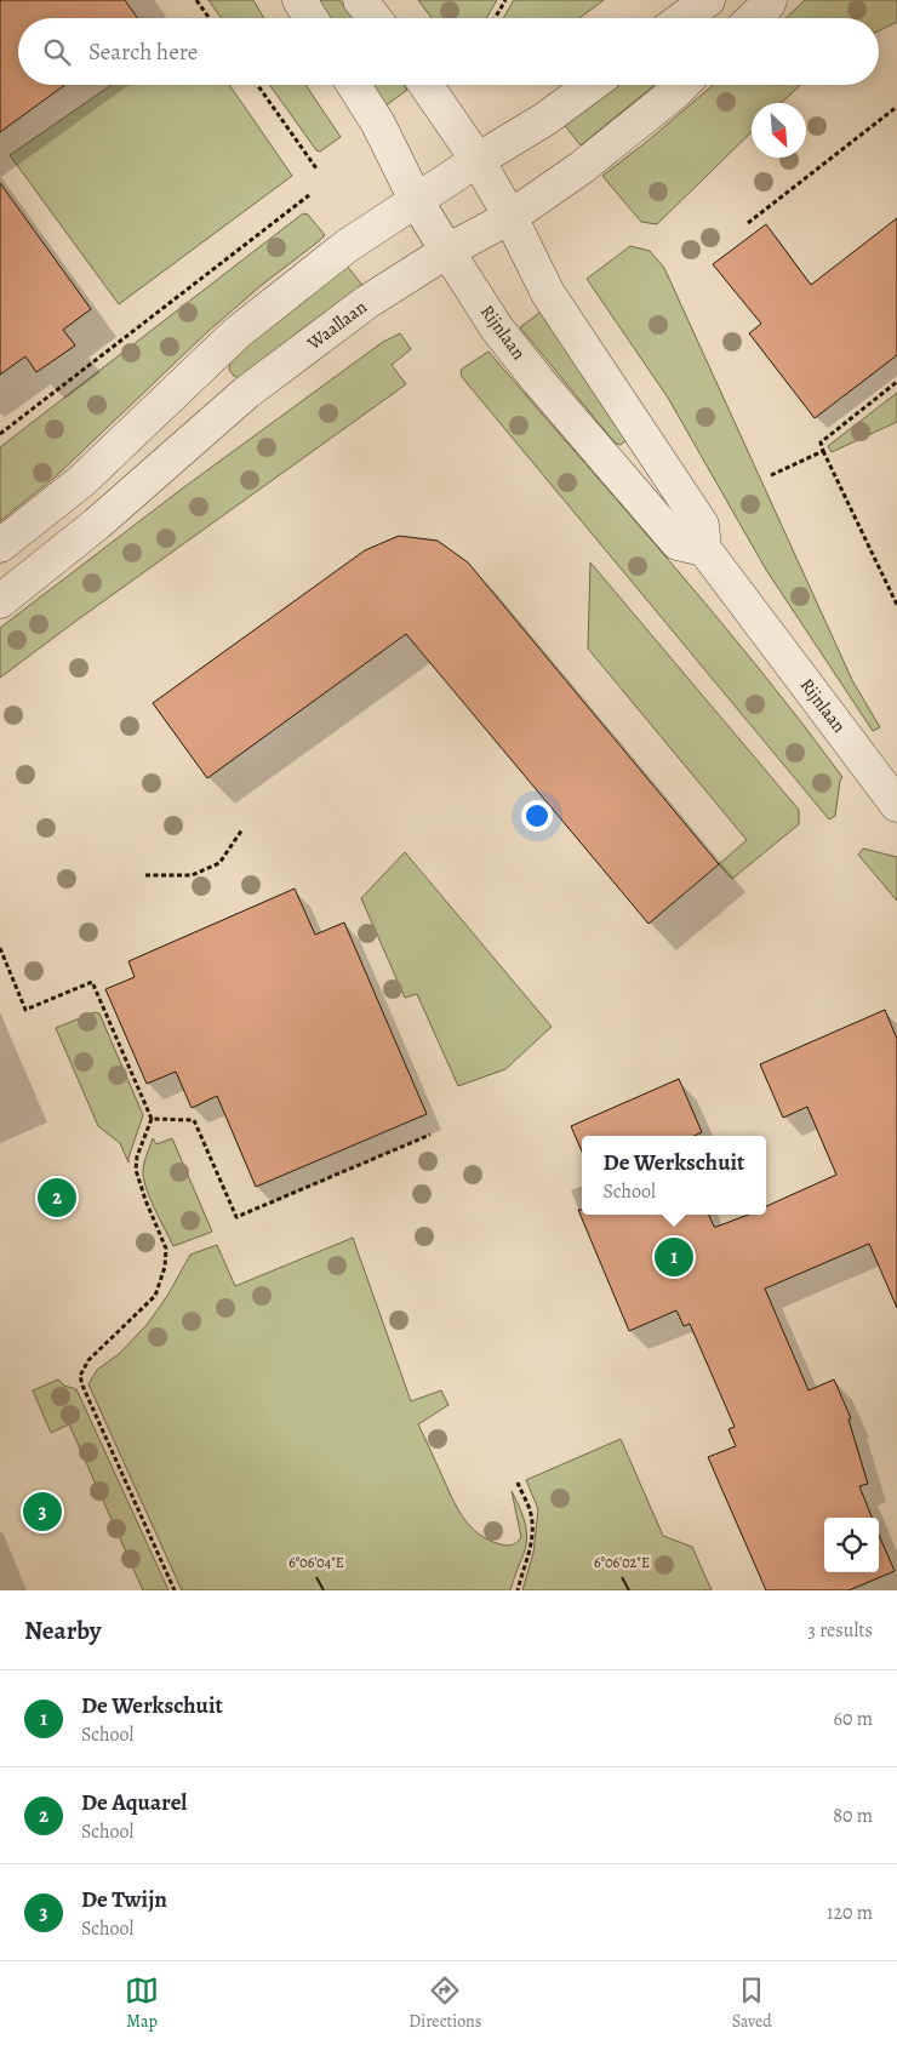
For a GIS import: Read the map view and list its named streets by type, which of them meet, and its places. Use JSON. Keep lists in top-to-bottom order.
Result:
{
  "streets": {
    "street": ["Waallaan", "Rijnlaan"]
  },
  "crossings": [
    ["Waallaan", "Rijnlaan"]
  ],
  "north": "bottom right",
  "page": {
    "search": "Search here",
    "popup": ["De Werkschuit", "School"],
    "pins": ["2", "1", "3"],
    "heading": ["Nearby", "3 results"],
    "list": [
      {
        "mark": "1",
        "name": "De Werkschuit",
        "note": "School",
        "value": "60 m"
      },
      {
        "mark": "2",
        "name": "De Aquarel",
        "note": "School",
        "value": "80 m"
      },
      {
        "mark": "3",
        "name": "De Twijn",
        "note": "School",
        "value": "120 m"
      }
    ],
    "nav": ["Map", "Directions", "Saved"]
  },
  "coordinates": ["6°06'04\"E", "6°06'02\"E"]
}
